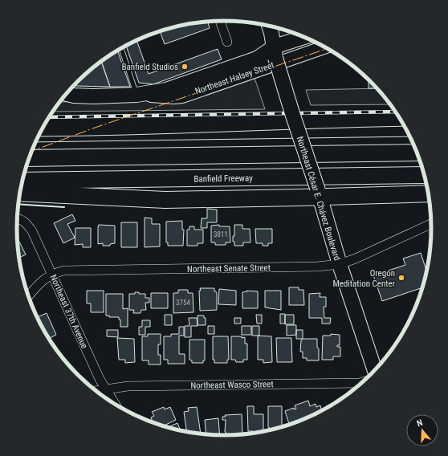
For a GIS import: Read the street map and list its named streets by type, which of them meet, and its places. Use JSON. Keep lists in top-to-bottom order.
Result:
{
  "streets": {
    "highway": ["Banfield Freeway"],
    "main road": ["Northeast Halsey Street", "Northeast César E. Chávez Boulevard"],
    "street": ["Northeast Senate Street", "Northeast 37th Avenue", "Northeast Wasco Street"]
  },
  "crossings": [
    ["Northeast Halsey Street", "Northeast César E. Chávez Boulevard"],
    ["Northeast César E. Chávez Boulevard", "Northeast Senate Street"],
    ["Northeast Senate Street", "Northeast 37th Avenue"],
    ["Northeast 37th Avenue", "Northeast Wasco Street"]
  ],
  "places": ["Banfield Studios", "Oregon Meditation Center"],
  "house_numbers": ["3811", "3754"],
  "north": "top"
}
